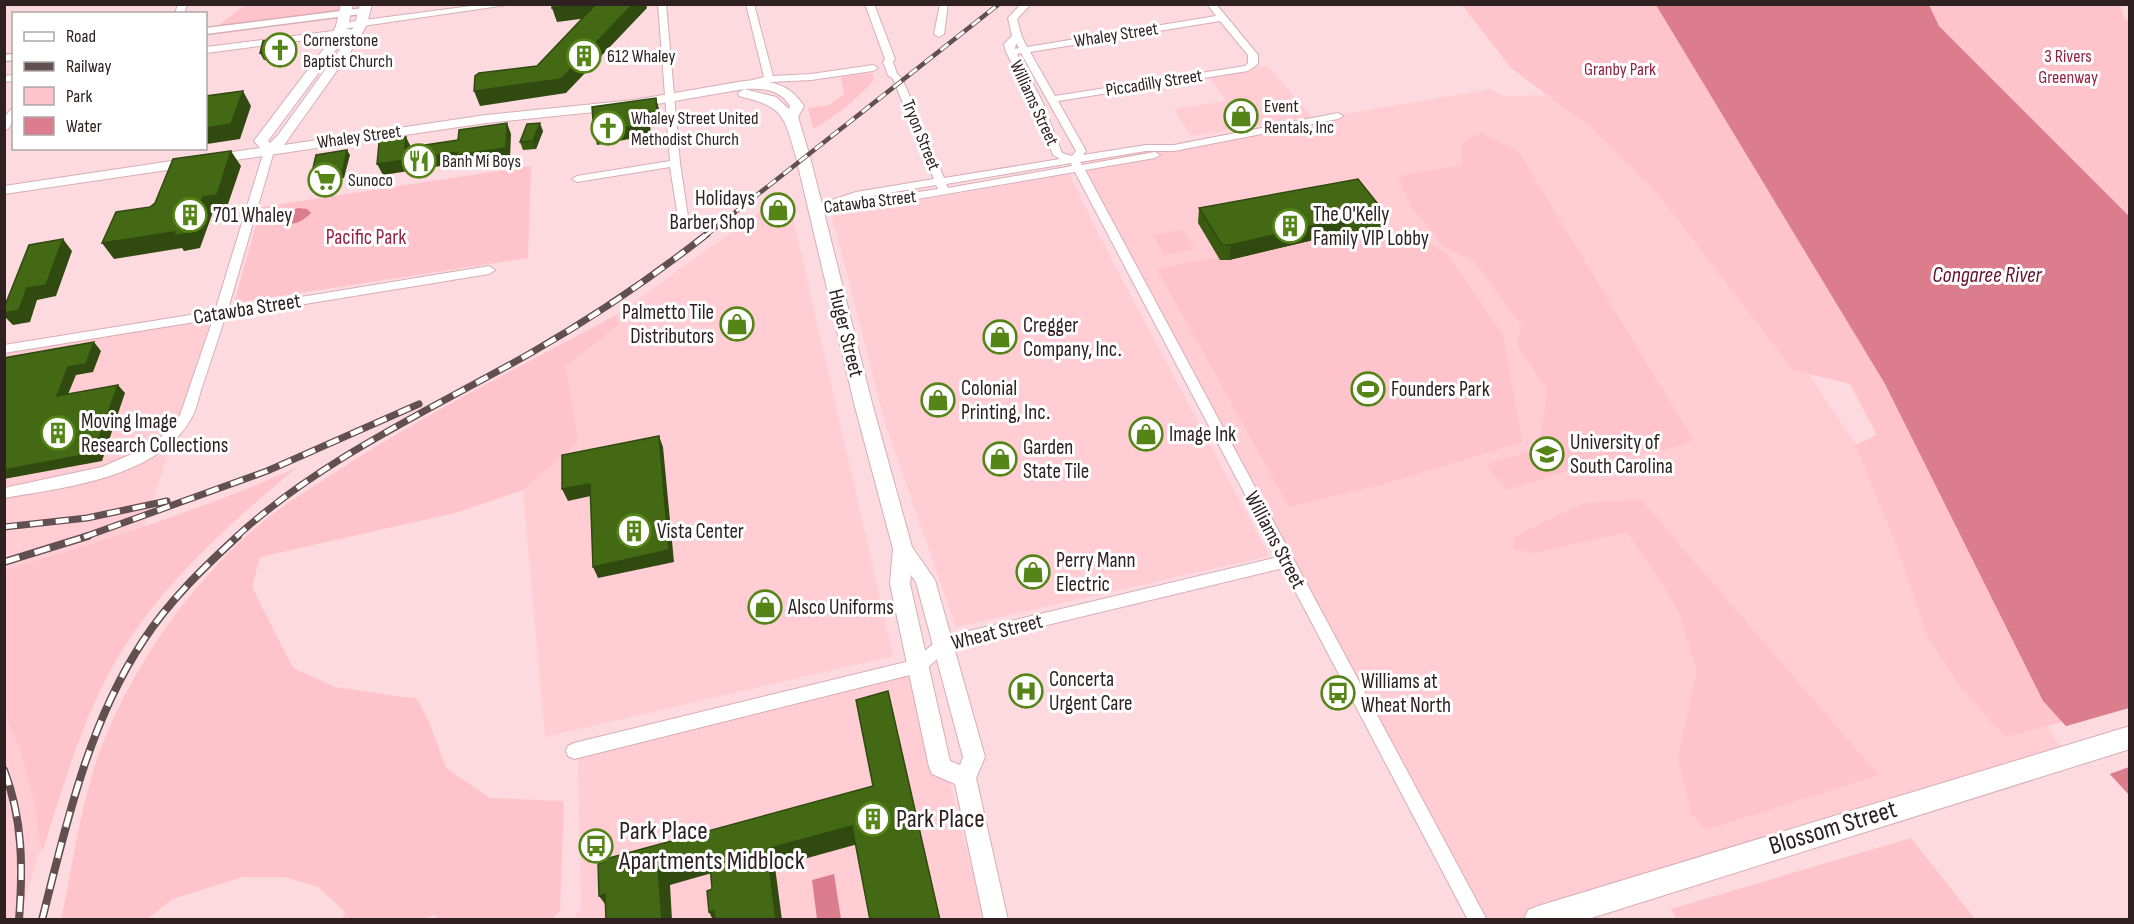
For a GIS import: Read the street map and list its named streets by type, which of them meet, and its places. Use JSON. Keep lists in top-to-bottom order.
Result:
{
  "streets": {
    "main road": ["Whaley Street", "Huger Street", "Blossom Street"],
    "street": [
      "Piccadilly Street",
      "Williams Street",
      "Tryon Street",
      "Catawba Street",
      "Wheat Street"
    ]
  },
  "crossings": [
    ["Whaley Street", "Piccadilly Street"],
    ["Whaley Street", "Williams Street"],
    ["Whaley Street", "Huger Street"],
    ["Piccadilly Street", "Williams Street"],
    ["Williams Street", "Catawba Street"],
    ["Williams Street", "Wheat Street"],
    ["Tryon Street", "Catawba Street"],
    ["Catawba Street", "Huger Street"],
    ["Huger Street", "Wheat Street"]
  ],
  "water": ["Congaree River"],
  "parks": ["3 Rivers Greenway", "Granby Park", "Pacific Park"],
  "places": {
    "church": ["Cornerstone Baptist Church", "Whaley Street United Methodist Church"],
    "building": [
      "612 Whaley",
      "701 Whaley",
      "The O'Kelly Family VIP Lobby",
      "Moving Image Research Collections",
      "Vista Center",
      "Park Place"
    ],
    "shop": [
      "Event Rentals, Inc",
      "Holidays Barber Shop",
      "Palmetto Tile Distributors",
      "Cregger Company, Inc.",
      "Colonial Printing, Inc.",
      "Image Ink",
      "Garden State Tile",
      "Perry Mann Electric",
      "Alsco Uniforms"
    ],
    "restaurant": ["Banh Mi Boys"],
    "supermarket": ["Sunoco"],
    "sports": ["Founders Park"],
    "school or university": ["University of South Carolina"],
    "hospital": ["Concerta Urgent Care"],
    "bus stop": ["Williams at Wheat North", "Park Place Apartments Midblock"]
  },
  "legend": [
    "Road",
    "Railway",
    "Park",
    "Water"
  ]
}
